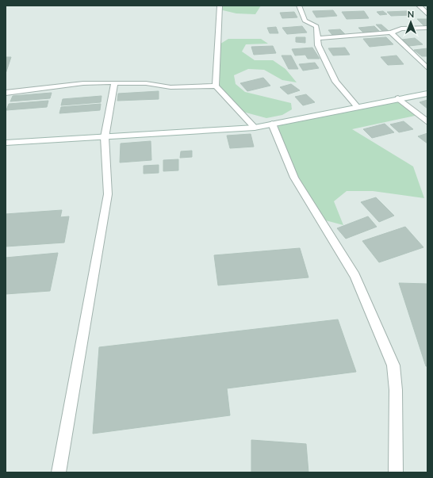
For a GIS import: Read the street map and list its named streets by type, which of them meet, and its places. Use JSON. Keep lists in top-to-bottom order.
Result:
{
  "north": "top"
}
